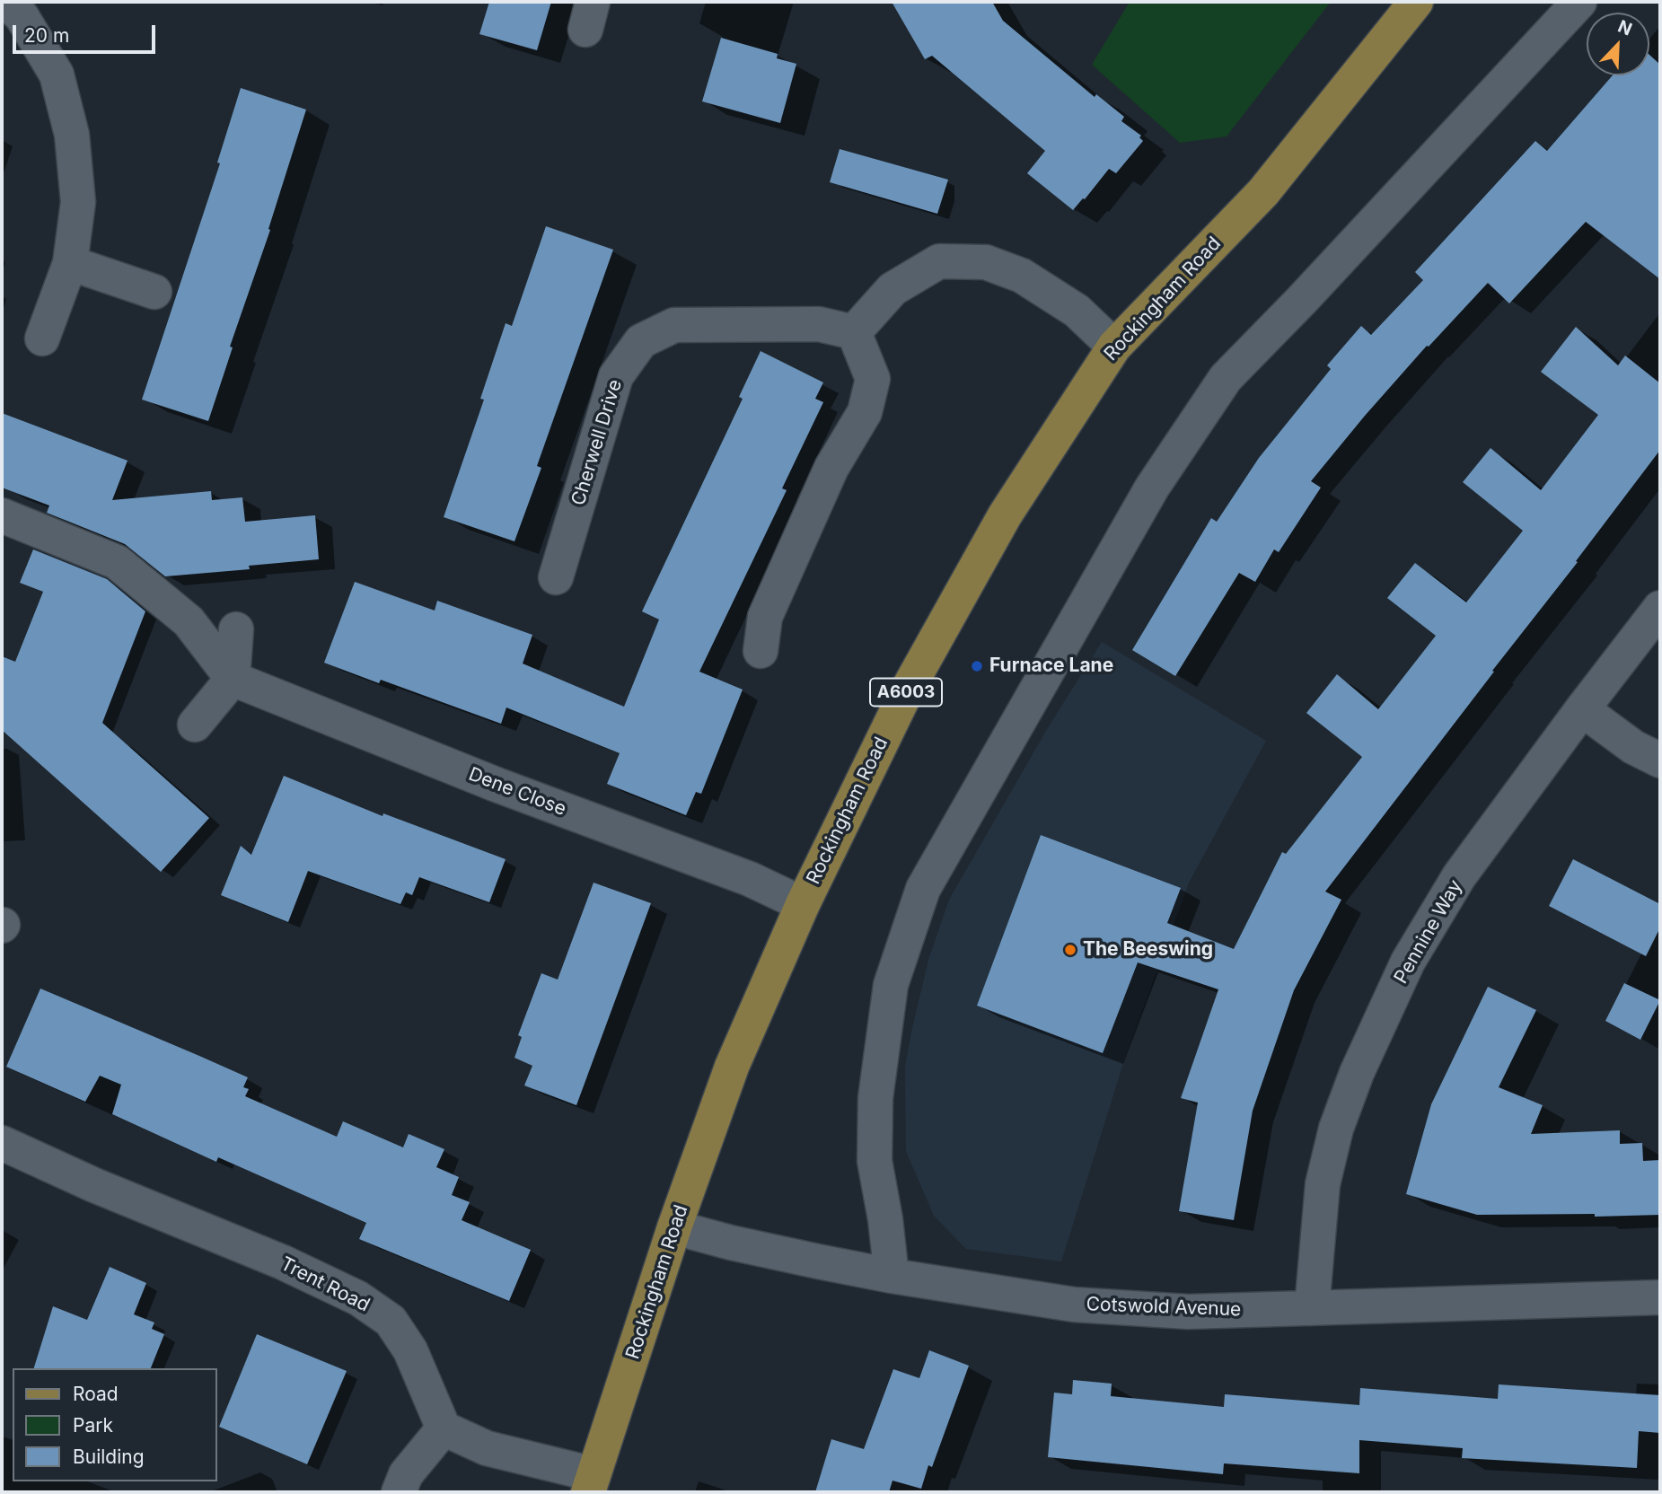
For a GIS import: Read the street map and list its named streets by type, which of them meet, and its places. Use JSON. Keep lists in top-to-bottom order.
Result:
{
  "streets": {
    "main road": ["Rockingham Road", "A6003"],
    "street": [
      "Cherwell Drive",
      "Dene Close",
      "Pennine Way",
      "Trent Road",
      "Cotswold Avenue"
    ]
  },
  "crossings": [
    ["Rockingham Road", "Dene Close"],
    ["Rockingham Road", "Cotswold Avenue"],
    ["Pennine Way", "Cotswold Avenue"]
  ],
  "places": ["Furnace Lane", "The Beeswing"],
  "legend": ["Road", "Park", "Building"],
  "scale_bar": "20 m",
  "north": "top right"
}
